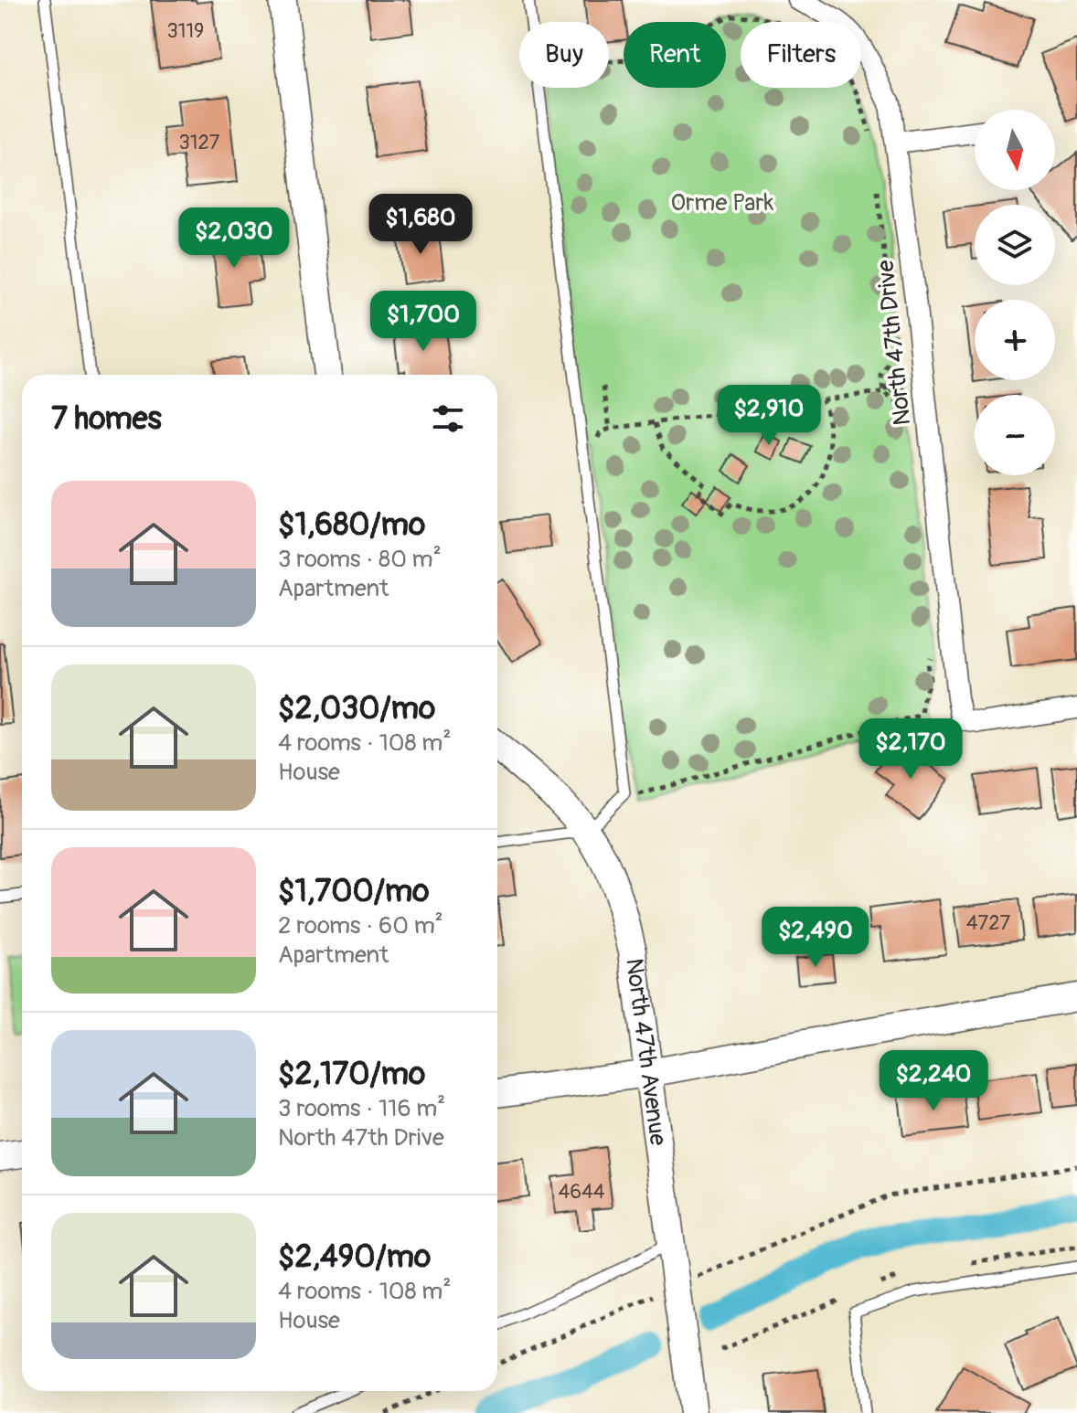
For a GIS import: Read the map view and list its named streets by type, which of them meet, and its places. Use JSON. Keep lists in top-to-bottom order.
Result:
{
  "streets": {
    "street": ["North 47th Drive", "North 47th Avenue"]
  },
  "parks": ["Orme Park"],
  "house_numbers": [
    "3119",
    "3127",
    "4727",
    "4644"
  ],
  "north": "bottom",
  "page": {
    "chip": ["Buy", "Rent", "Filters"],
    "map_buttons": ["+", "−"],
    "price": [
      "$1,680",
      "$2,030",
      "$1,700",
      "$2,910",
      "$2,170",
      "$2,490",
      "$2,240"
    ],
    "heading": "7 homes",
    "list": [
      {
        "name": "$1,680/mo",
        "note": "3 rooms · 80 m² · Apartment"
      },
      {
        "name": "$2,030/mo",
        "note": "4 rooms · 108 m² · House"
      },
      {
        "name": "$1,700/mo",
        "note": "2 rooms · 60 m² · Apartment"
      },
      {
        "name": "$2,170/mo",
        "note": "3 rooms · 116 m² · North 47th Drive"
      },
      {
        "name": "$2,490/mo",
        "note": "4 rooms · 108 m² · House"
      }
    ]
  }
}
